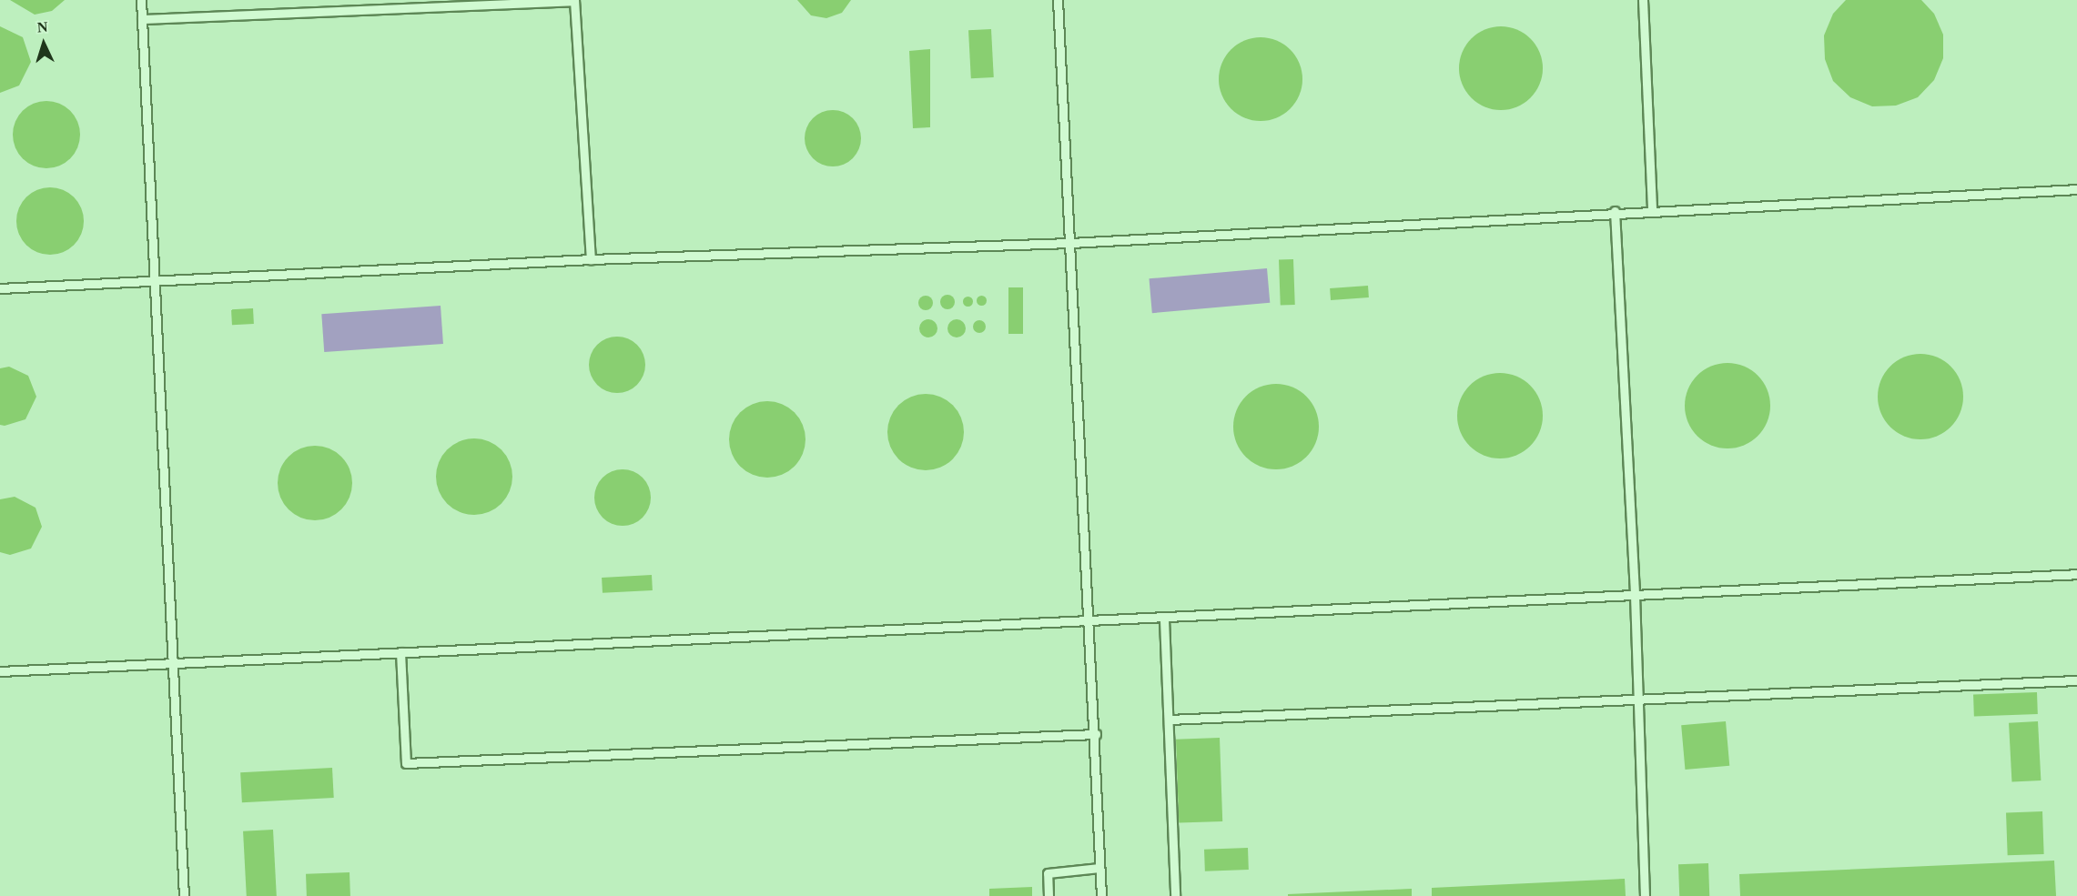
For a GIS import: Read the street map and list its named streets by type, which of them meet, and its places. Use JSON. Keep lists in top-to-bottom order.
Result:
{
  "north": "top"
}
